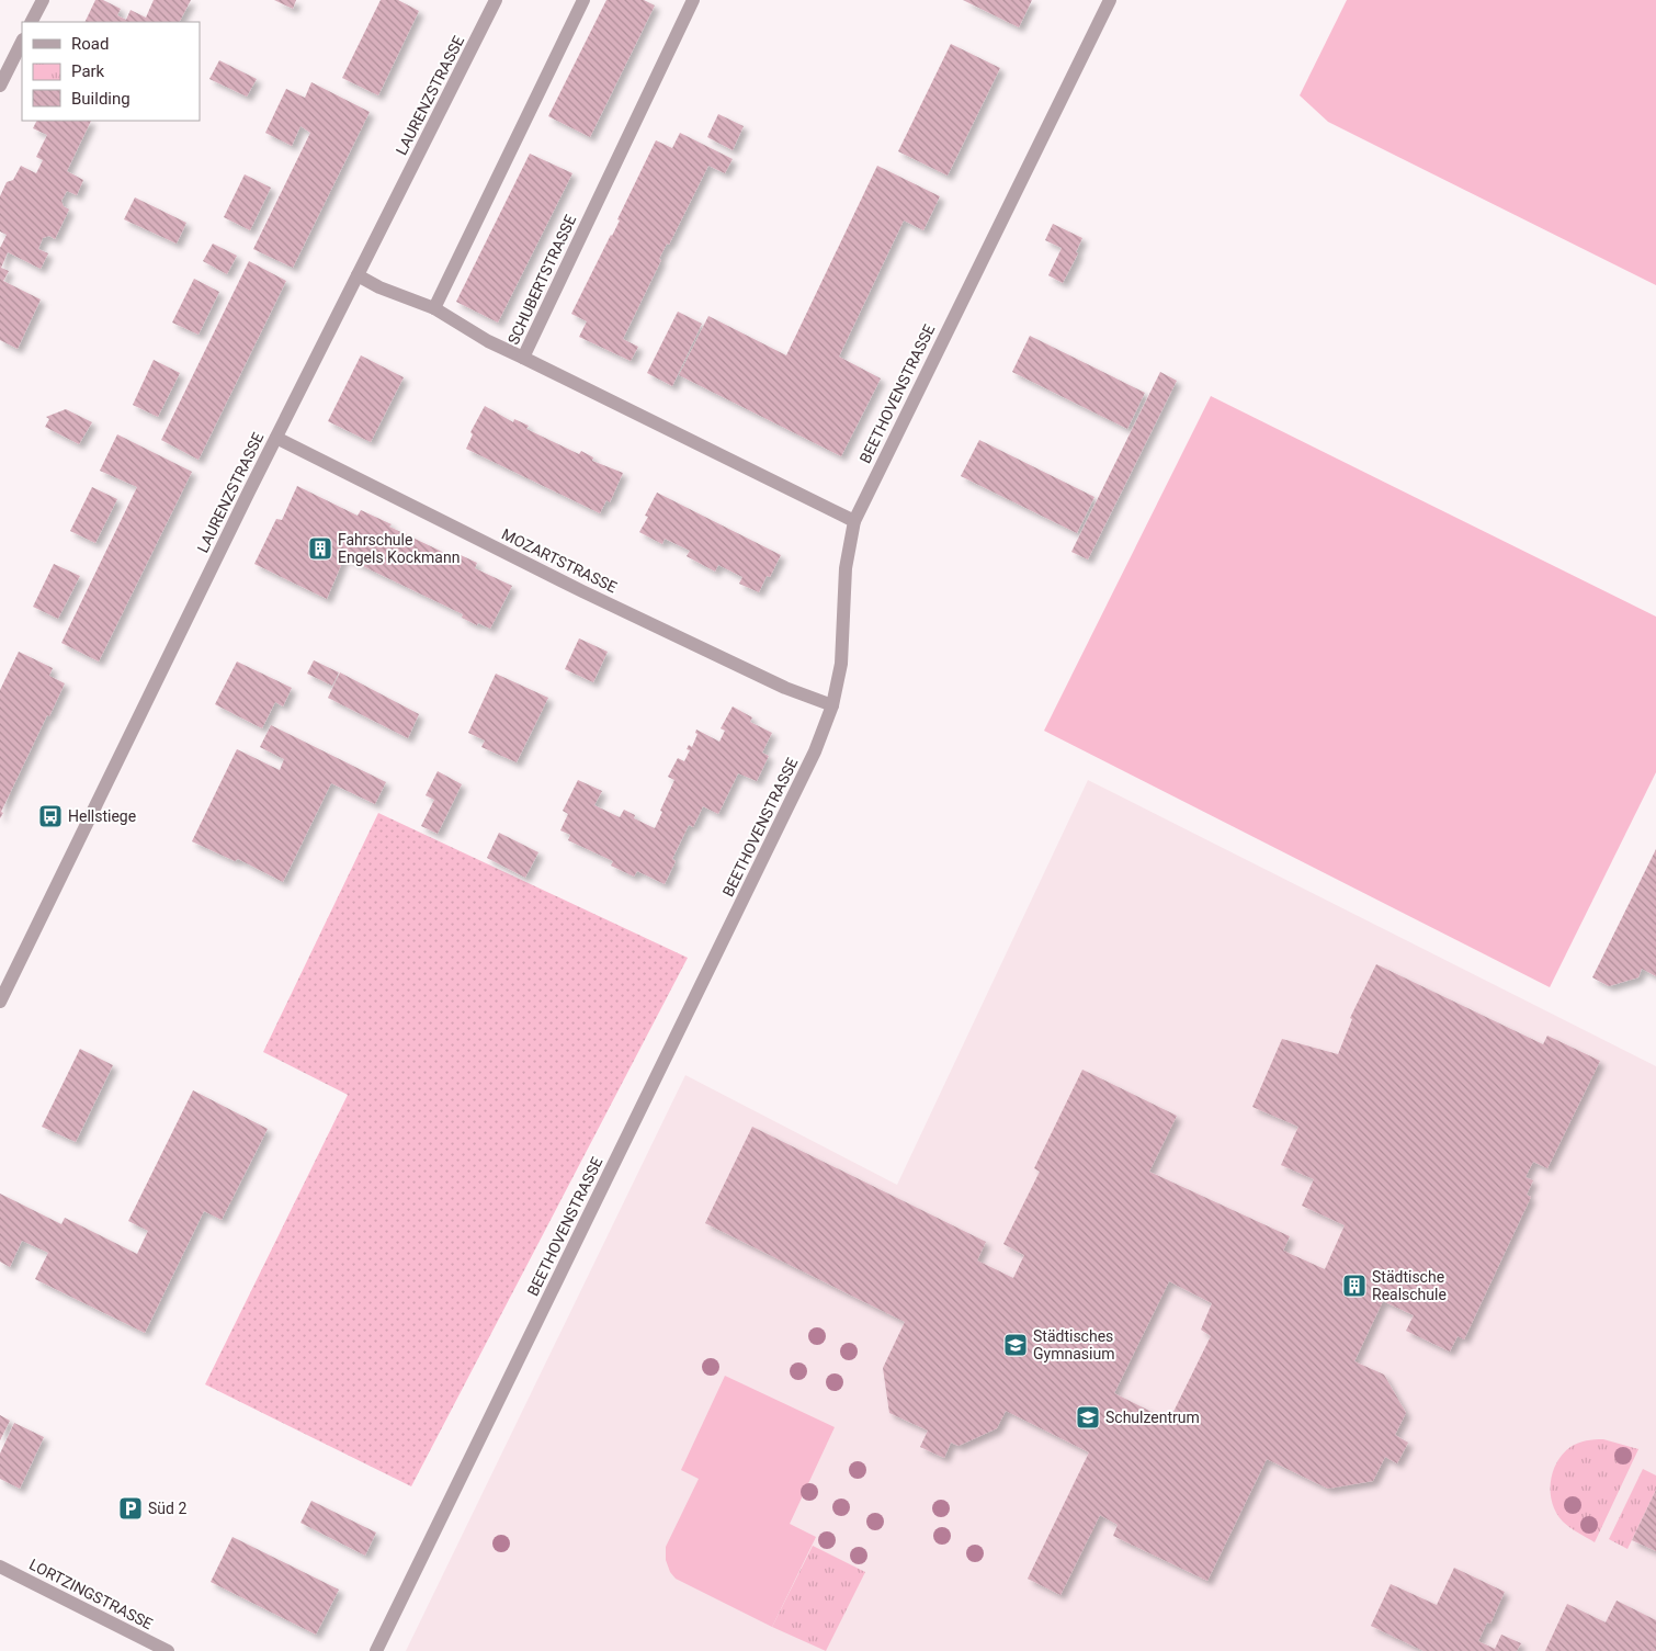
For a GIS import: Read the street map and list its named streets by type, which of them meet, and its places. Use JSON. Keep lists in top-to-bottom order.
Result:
{
  "streets": {
    "street": [
      "LAURENZSTRASSE",
      "SCHUBERTSTRASSE",
      "BEETHOVENSTRASSE",
      "MOZARTSTRASSE",
      "LORTZINGSTRASSE"
    ]
  },
  "crossings": [
    ["LAURENZSTRASSE", "MOZARTSTRASSE"],
    ["SCHUBERTSTRASSE", "BEETHOVENSTRASSE"],
    ["BEETHOVENSTRASSE", "MOZARTSTRASSE"]
  ],
  "places": {
    "building": ["Fahrschule Engels Kockmann", "Städtische Realschule"],
    "bus stop": ["Hellstiege"],
    "school or university": ["Städtisches Gymnasium", "Schulzentrum"],
    "parking": ["Süd 2"]
  },
  "legend": ["Road", "Park", "Building"]
}
